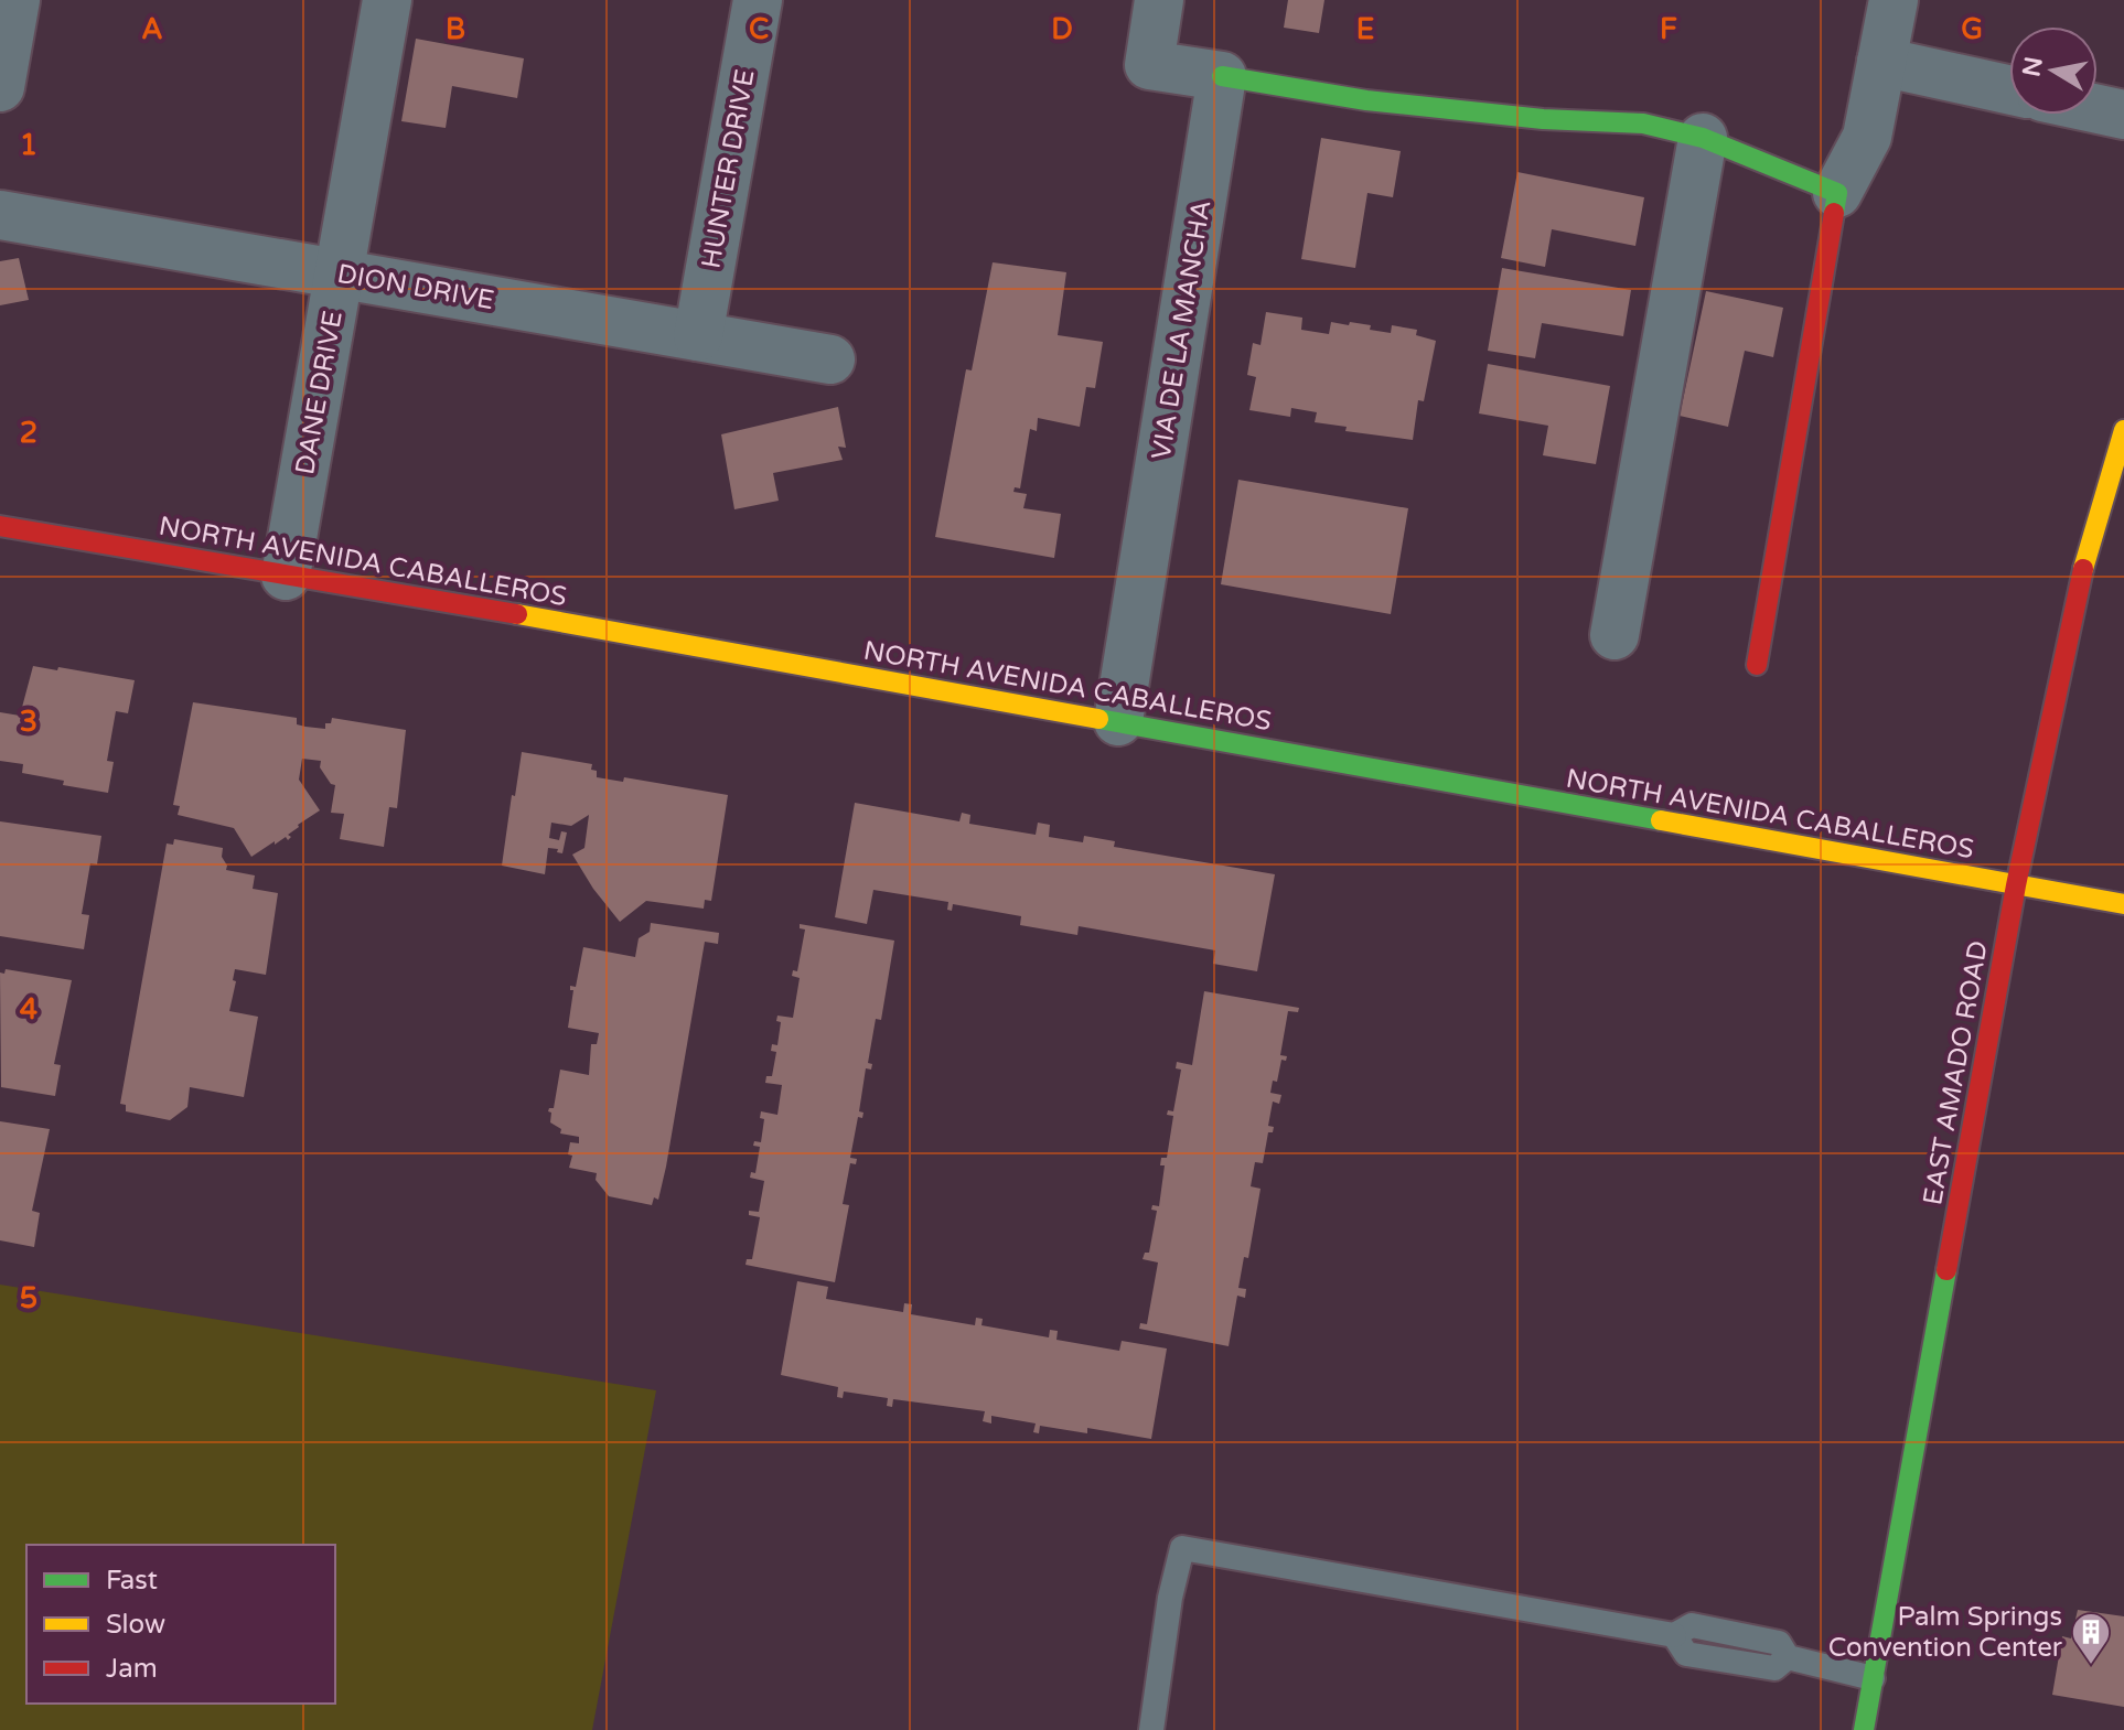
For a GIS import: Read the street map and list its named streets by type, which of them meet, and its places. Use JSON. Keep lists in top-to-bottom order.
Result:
{
  "streets": {
    "street": [
      "HUNTER DRIVE",
      "DION DRIVE",
      "VIA DE LA MANCHA",
      "DANE DRIVE",
      "NORTH AVENIDA CABALLEROS",
      "EAST AMADO ROAD"
    ]
  },
  "crossings": [
    ["HUNTER DRIVE", "DION DRIVE"],
    ["DION DRIVE", "DANE DRIVE"],
    ["VIA DE LA MANCHA", "NORTH AVENIDA CABALLEROS"],
    ["DANE DRIVE", "NORTH AVENIDA CABALLEROS"],
    ["NORTH AVENIDA CABALLEROS", "EAST AMADO ROAD"]
  ],
  "places": {
    "building": ["Palm Springs Convention Center"]
  },
  "legend": ["Fast", "Slow", "Jam"],
  "north": "left",
  "grid": {
    "columns": [
      "A",
      "B",
      "C",
      "D",
      "E",
      "F",
      "G"
    ],
    "rows": [
      "1",
      "2",
      "3",
      "4",
      "5"
    ]
  }
}
